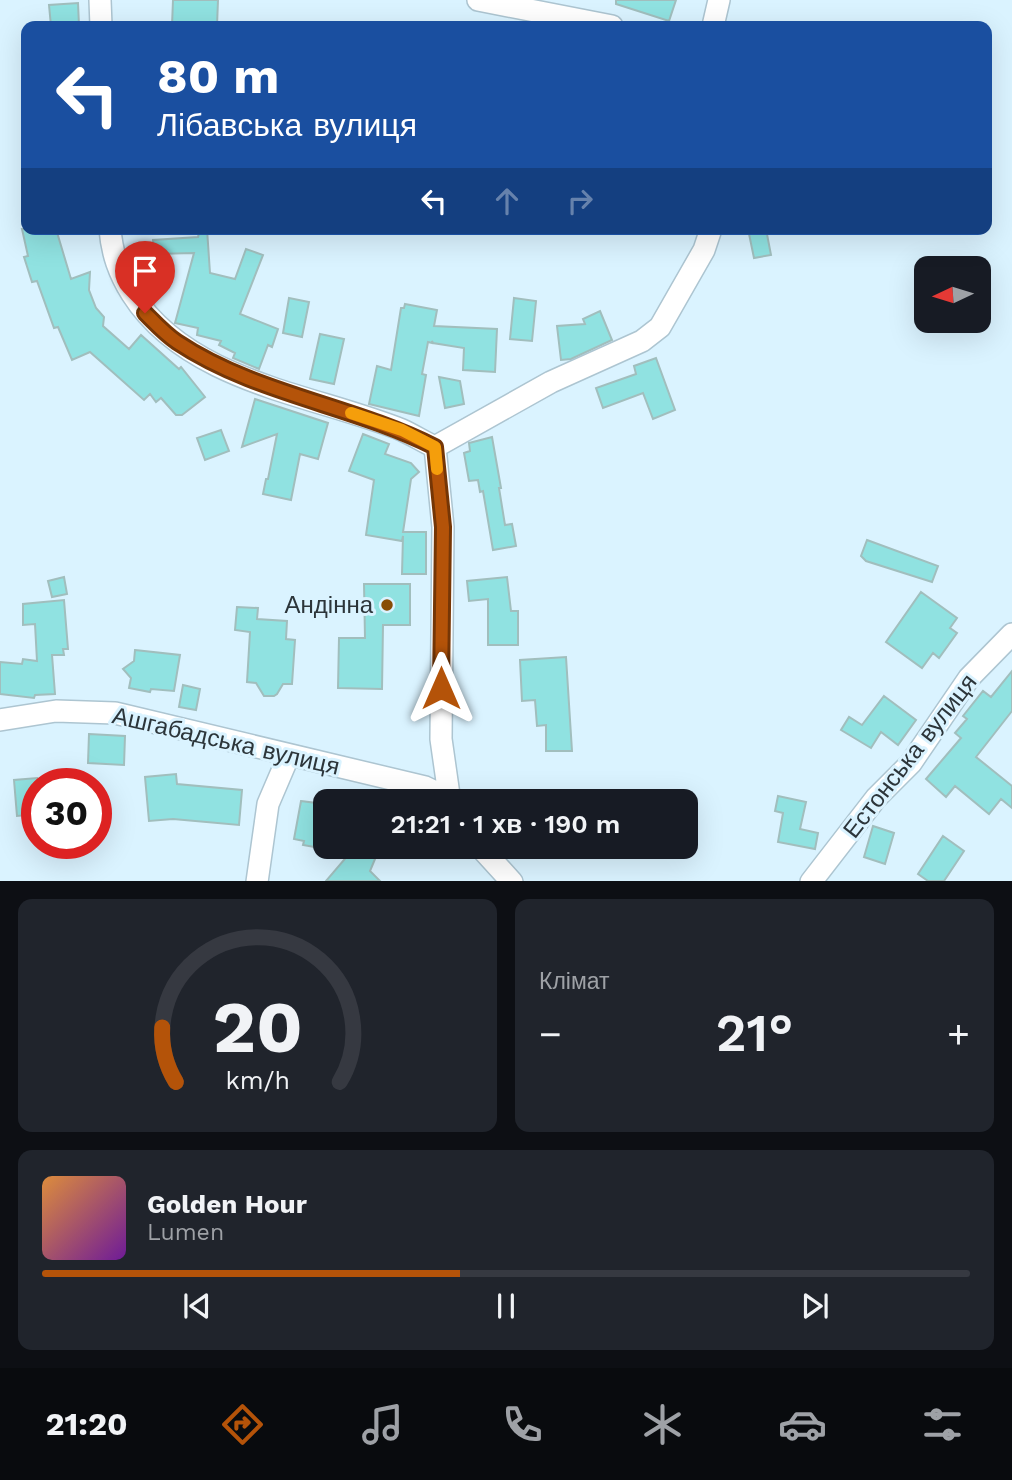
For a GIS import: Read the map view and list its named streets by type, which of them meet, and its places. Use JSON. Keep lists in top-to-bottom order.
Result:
{
  "streets": {
    "street": ["Ашгабадська вулиця", "Естонська вулиця"]
  },
  "places": ["Андінна"],
  "north": "left",
  "page": {
    "turn": ["80 m", "Лібавська вулиця"],
    "limit": "30",
    "trip": "21:21 · 1 хв · 190 m",
    "tile": "Клімат",
    "heat": ["−", "21°", "+"],
    "song": ["Golden Hour", "Lumen"],
    "tabs": "21:20",
    "gauge": ["20", "km/h"]
  }
}
